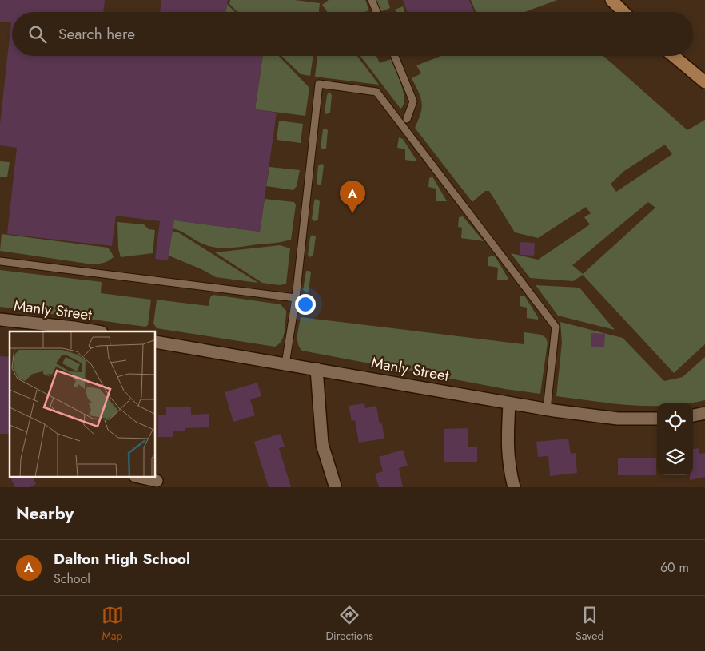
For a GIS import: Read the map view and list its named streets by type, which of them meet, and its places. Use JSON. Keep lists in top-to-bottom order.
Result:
{
  "streets": {
    "street": ["Manly Street"]
  },
  "page": {
    "search": "Search here",
    "pins": "A",
    "heading": "Nearby",
    "list": [
      {
        "mark": "A",
        "name": "Dalton High School",
        "note": "School",
        "value": "60 m"
      }
    ],
    "nav": ["Map", "Directions", "Saved"]
  }
}
